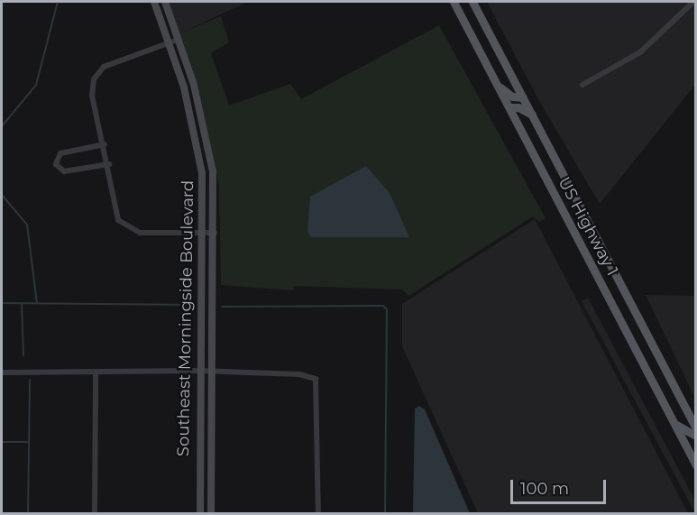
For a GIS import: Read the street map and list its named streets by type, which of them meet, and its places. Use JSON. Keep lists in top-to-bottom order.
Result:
{
  "streets": {
    "main road": ["US Highway 1"],
    "street": ["Southeast Morningside Boulevard"]
  },
  "scale_bar": "100 m"
}
